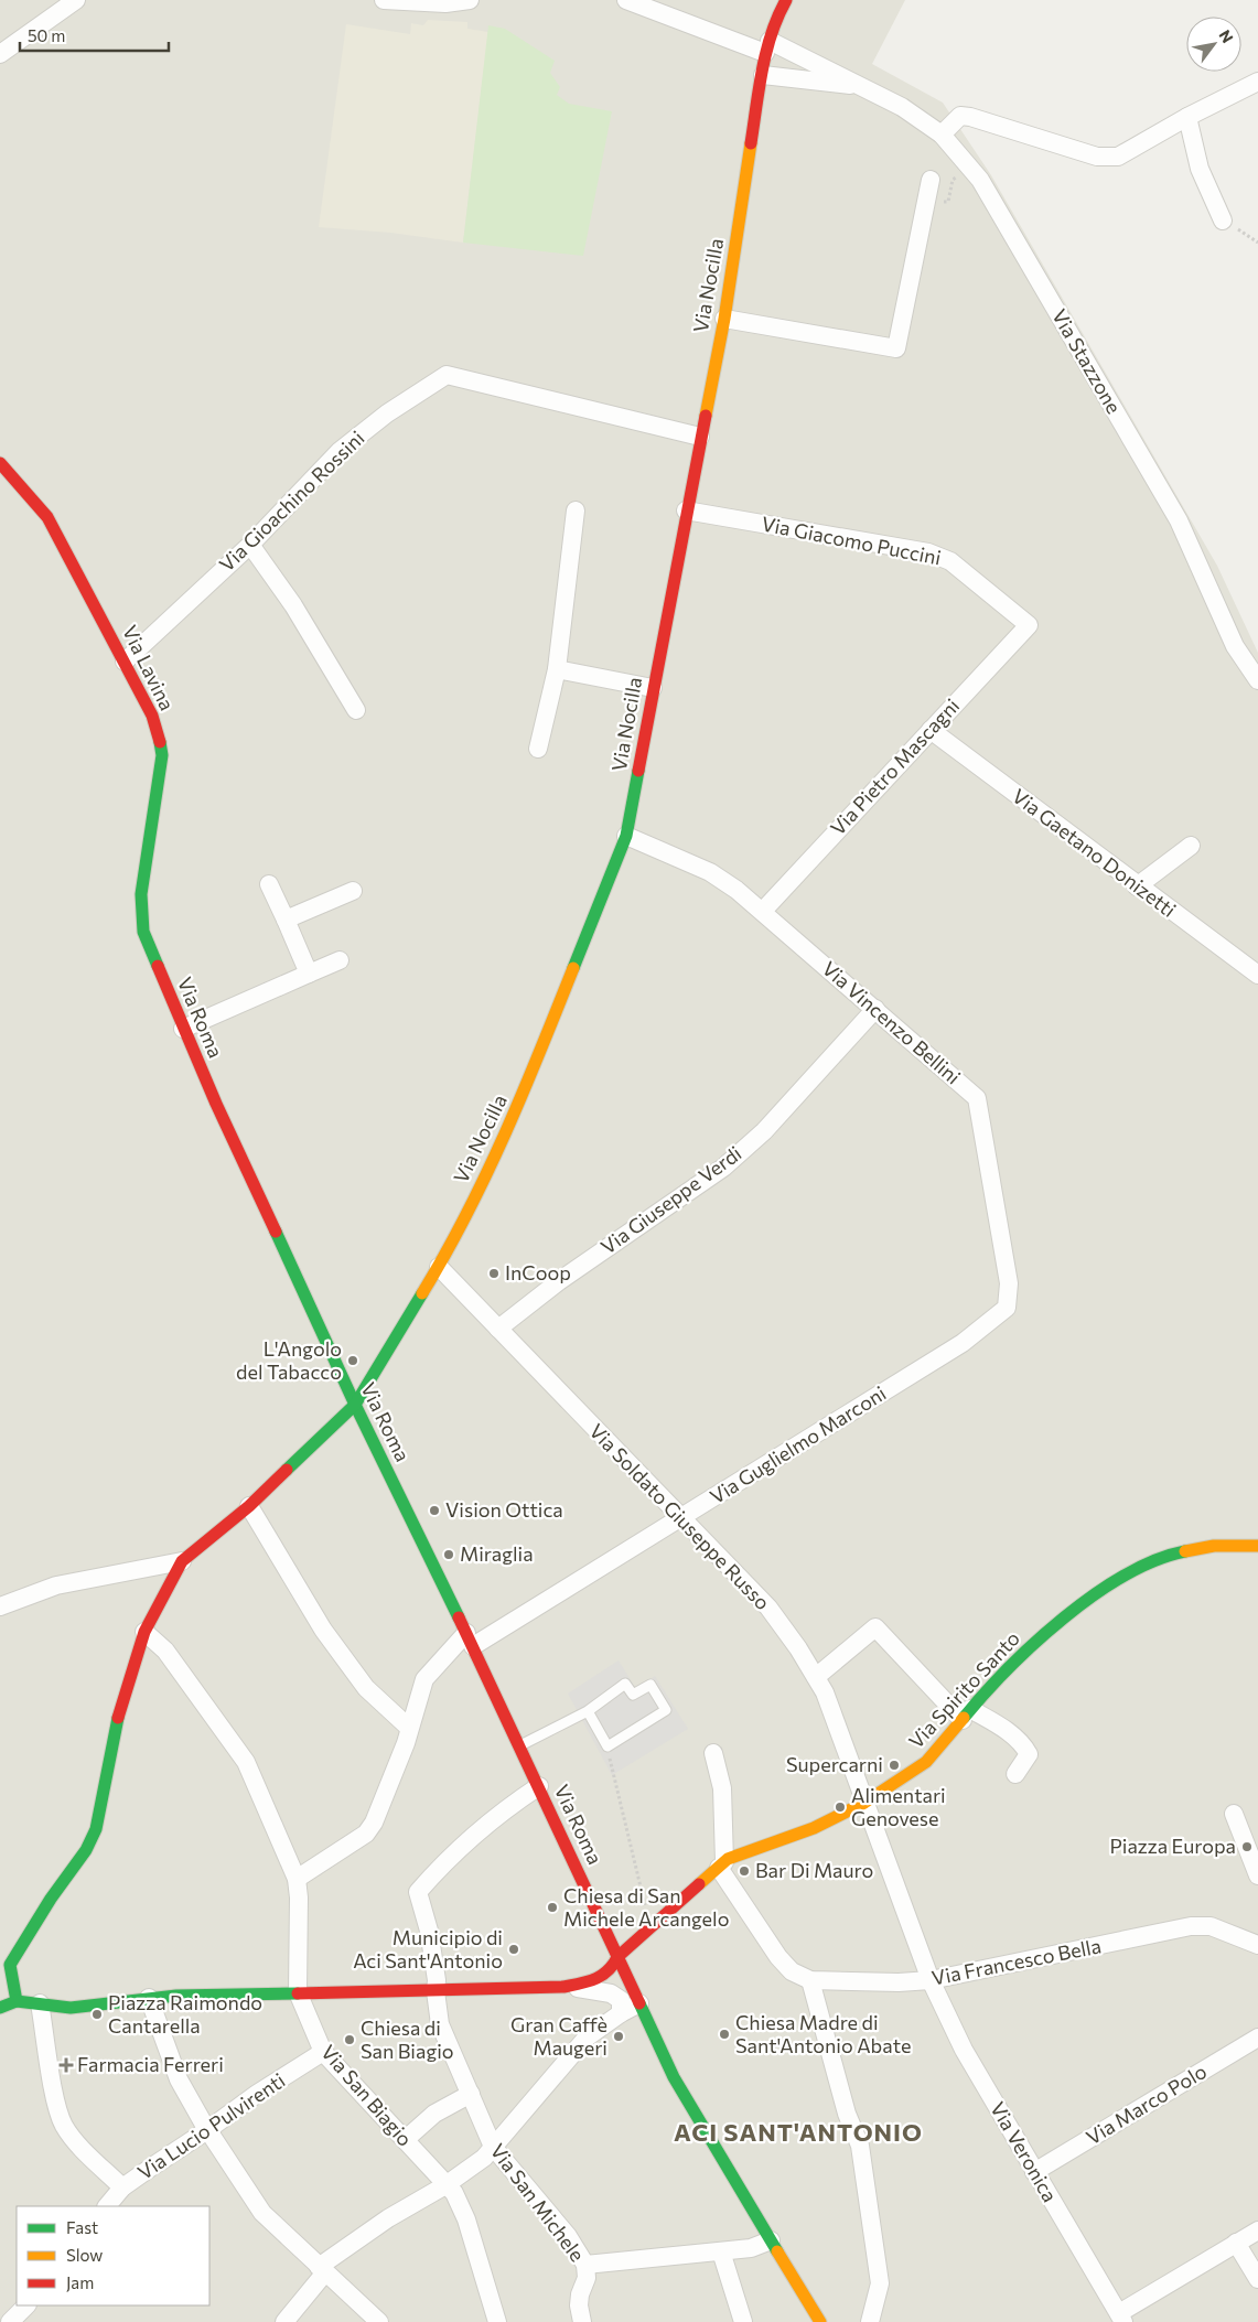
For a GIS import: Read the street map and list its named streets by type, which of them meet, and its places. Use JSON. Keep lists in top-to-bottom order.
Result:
{
  "streets": {
    "street": [
      "Via Nocilla",
      "Via Stazzone",
      "Via Gioachino Rossini",
      "Via Giacomo Puccini",
      "Via Lavina",
      "Via Pietro Mascagni",
      "Via Gaetano Donizetti",
      "Via Roma",
      "Via Vincenzo Bellini",
      "Via Giuseppe Verdi",
      "Via Guglielmo Marconi",
      "Via Soldato Giuseppe Russo",
      "Via Spirito Santo",
      "Via Francesco Bella",
      "Via San Biagio",
      "Via Marco Polo",
      "Via Lucio Pulvirenti",
      "Via Veronica",
      "Via San Michele"
    ]
  },
  "crossings": [
    ["Via Nocilla", "Via Stazzone"],
    ["Via Nocilla", "Via Gioachino Rossini"],
    ["Via Nocilla", "Via Giacomo Puccini"],
    ["Via Nocilla", "Via Roma"],
    ["Via Nocilla", "Via Vincenzo Bellini"],
    ["Via Nocilla", "Via Soldato Giuseppe Russo"],
    ["Via Gioachino Rossini", "Via Lavina"],
    ["Via Giacomo Puccini", "Via Pietro Mascagni"],
    ["Via Lavina", "Via Roma"],
    ["Via Pietro Mascagni", "Via Gaetano Donizetti"],
    ["Via Pietro Mascagni", "Via Vincenzo Bellini"],
    ["Via Roma", "Via Guglielmo Marconi"],
    ["Via Roma", "Via San Michele"],
    ["Via Vincenzo Bellini", "Via Giuseppe Verdi"],
    ["Via Vincenzo Bellini", "Via Guglielmo Marconi"],
    ["Via Giuseppe Verdi", "Via Soldato Giuseppe Russo"],
    ["Via Guglielmo Marconi", "Via Soldato Giuseppe Russo"],
    ["Via Guglielmo Marconi", "Via San Biagio"],
    ["Via Soldato Giuseppe Russo", "Via Spirito Santo"],
    ["Via Soldato Giuseppe Russo", "Via Veronica"],
    ["Via Spirito Santo", "Via Francesco Bella"],
    ["Via Spirito Santo", "Via Veronica"],
    ["Via Francesco Bella", "Via Veronica"],
    ["Via San Biagio", "Via Lucio Pulvirenti"],
    ["Via Marco Polo", "Via Veronica"]
  ],
  "districts": ["ACI SANT'ANTONIO"],
  "places": {
    "other": [
      "InCoop",
      "L'Angolo del Tabacco",
      "Vision Ottica",
      "Miraglia",
      "Supercarni",
      "Alimentari Genovese",
      "Piazza Europa",
      "Bar Di Mauro",
      "Chiesa di San Michele Arcangelo",
      "Municipio di Aci Sant'Antonio",
      "Piazza Raimondo Cantarella",
      "Chiesa Madre di Sant'Antonio Abate",
      "Gran Caffè Maugeri",
      "Chiesa di San Biagio"
    ],
    "health": ["Farmacia Ferreri"]
  },
  "legend": ["Fast", "Slow", "Jam"],
  "scale_bar": "50 m",
  "north": "top right"
}
